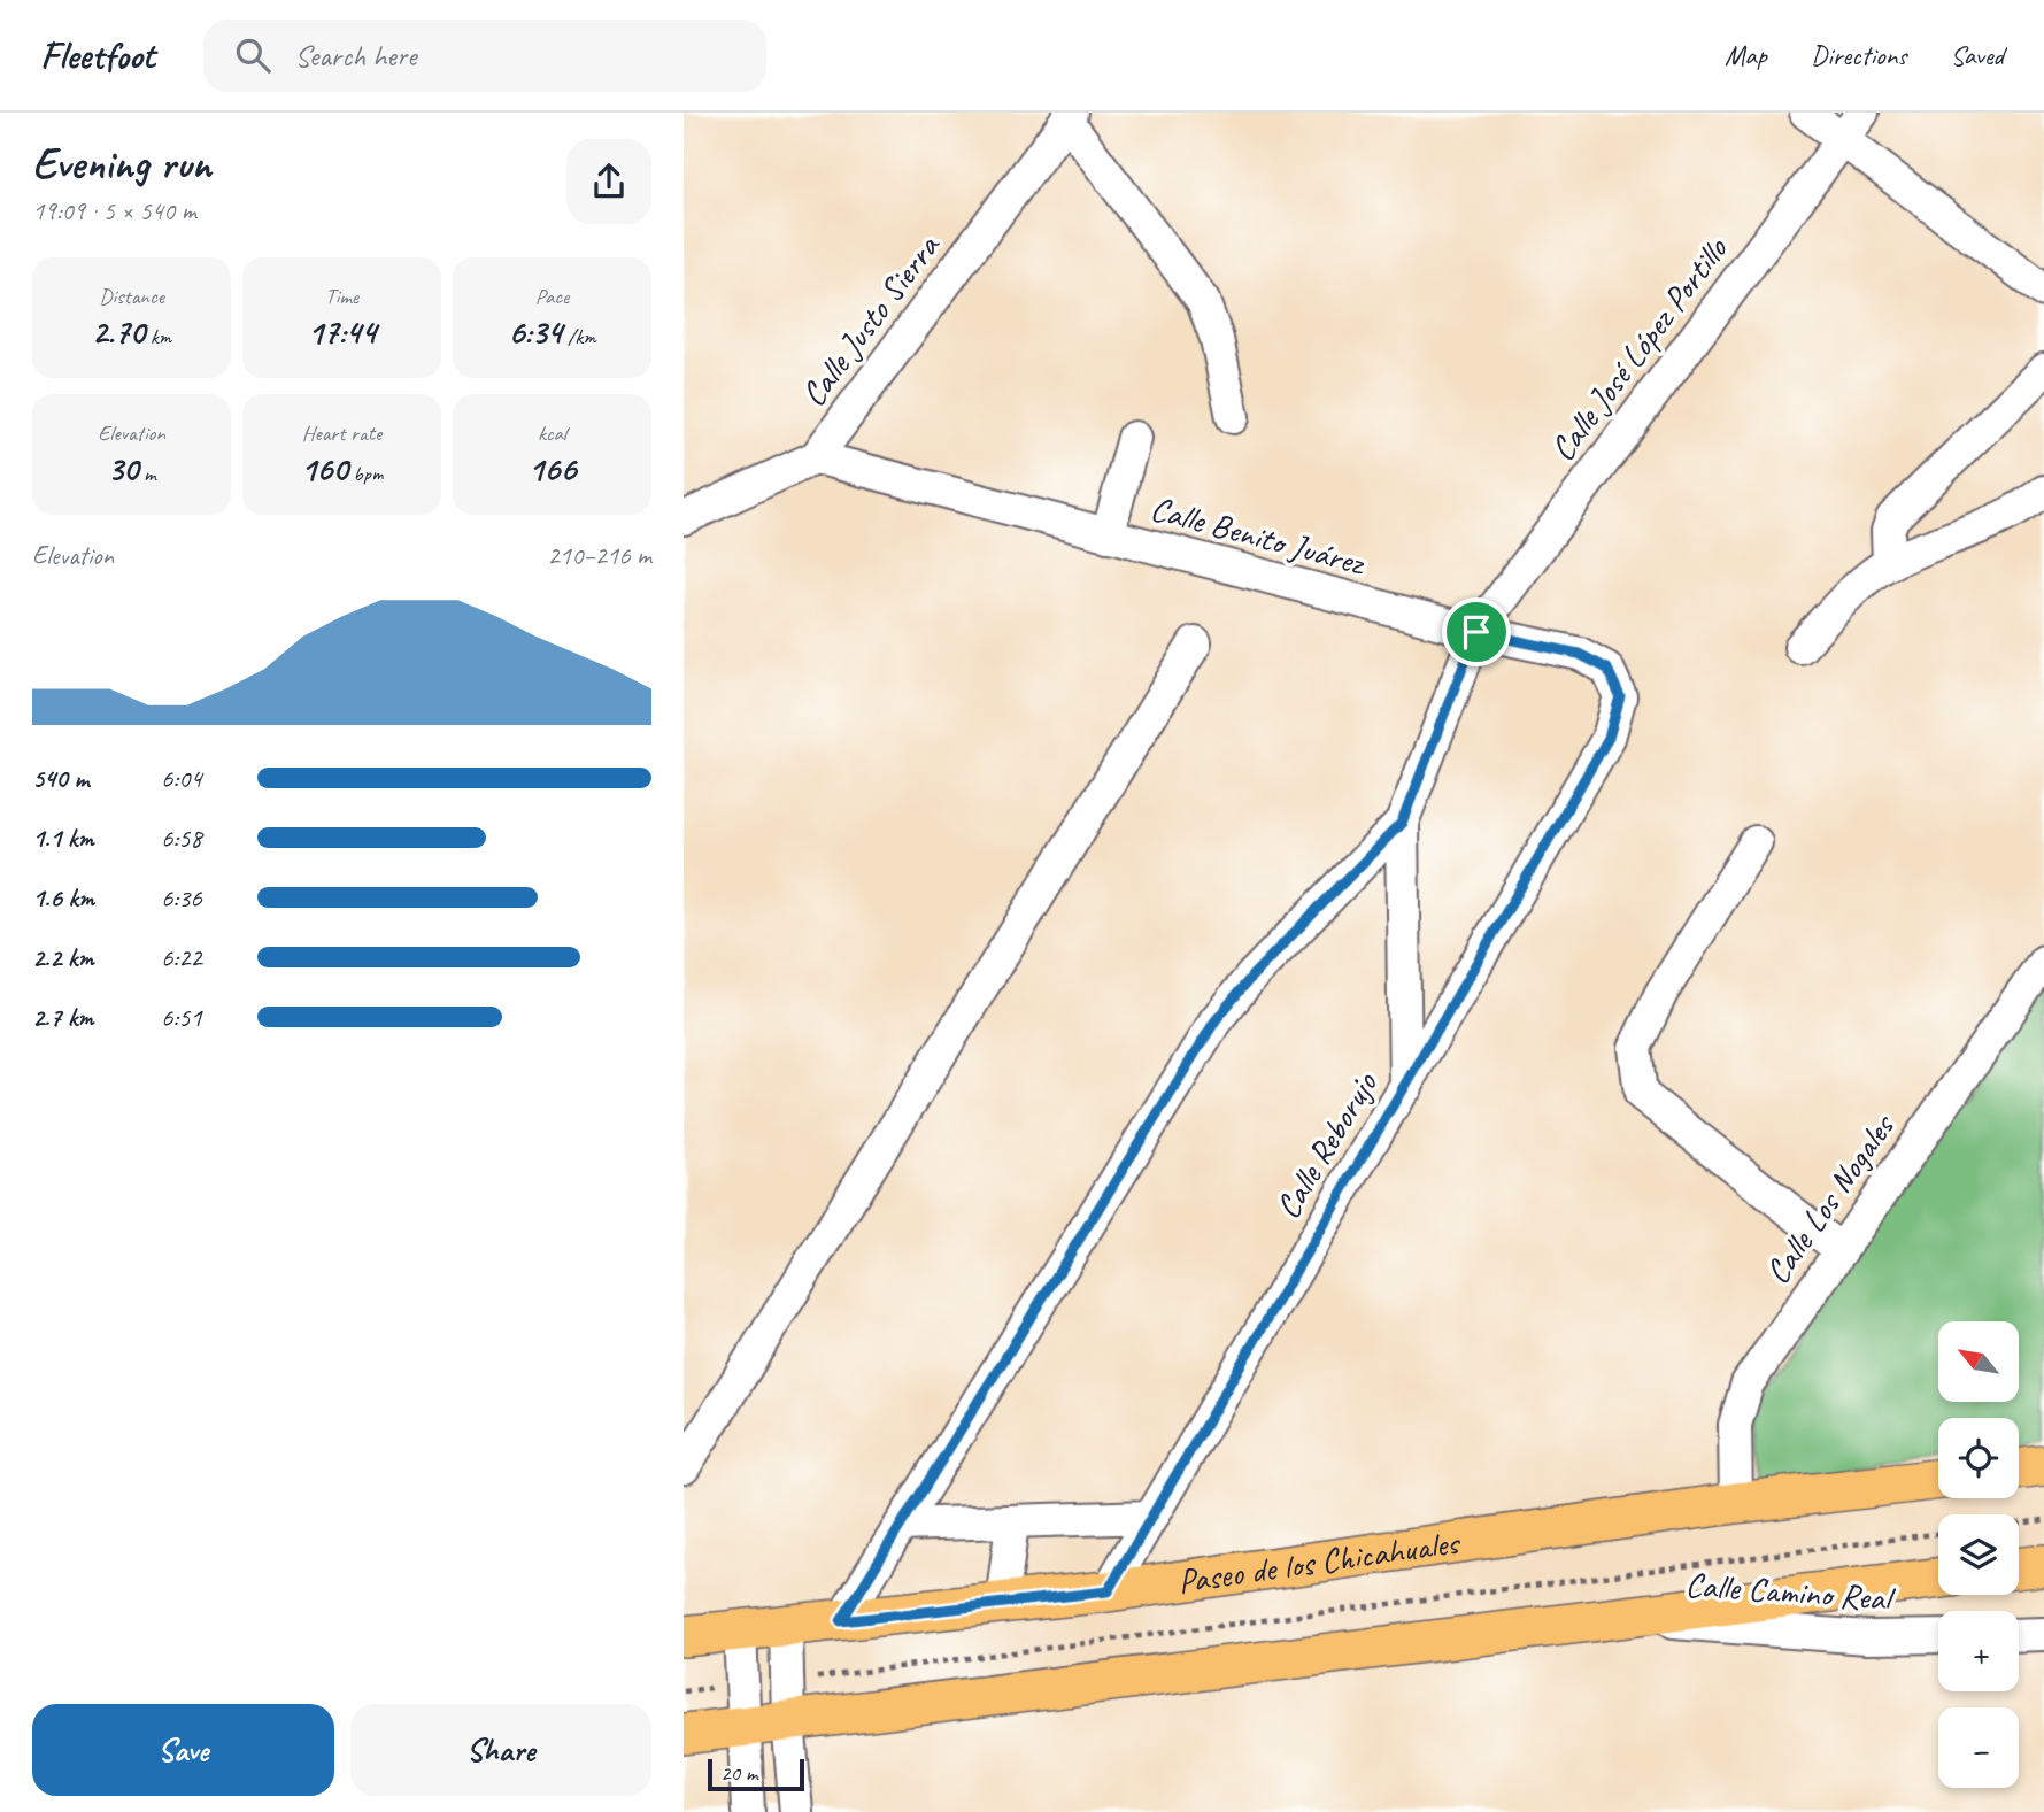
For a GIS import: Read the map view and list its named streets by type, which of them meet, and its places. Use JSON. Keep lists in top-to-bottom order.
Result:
{
  "streets": {
    "main road": ["Paseo de los Chicahuales"],
    "street": [
      "Calle Justo Sierra",
      "Calle José López Portillo",
      "Calle Benito Juárez",
      "Calle Reborujo",
      "Calle Los Nogales",
      "Calle Camino Real"
    ]
  },
  "crossings": [
    ["Calle Justo Sierra", "Calle Benito Juárez"],
    ["Calle José López Portillo", "Calle Benito Juárez"],
    ["Calle Benito Juárez", "Calle Reborujo"],
    ["Calle Reborujo", "Paseo de los Chicahuales"],
    ["Calle Los Nogales", "Paseo de los Chicahuales"]
  ],
  "scale_bar": "20 m",
  "north": "top left",
  "page": {
    "header": "Fleetfoot",
    "search": "Search here",
    "nav": ["Map", "Directions", "Saved"],
    "heading": ["Evening run", "19:09 · 5 × 540 m"],
    "stats": [
      ["Distance", "2.70 km"],
      ["Time", "17:44"],
      ["Pace", "6:34 /km"],
      ["Elevation", "30 m"],
      ["Heart rate", "160 bpm"],
      ["kcal", "166"]
    ],
    "chart": ["Elevation", "210–216 m"],
    "list": [
      {
        "name": "540 m",
        "note": "6:04"
      },
      {
        "name": "1.1 km",
        "note": "6:58"
      },
      {
        "name": "1.6 km",
        "note": "6:36"
      },
      {
        "name": "2.2 km",
        "note": "6:22"
      },
      {
        "name": "2.7 km",
        "note": "6:51"
      }
    ],
    "map_buttons": ["+", "−"],
    "buttons": ["Save", "Share"],
    "scale": "20 m"
  }
}
